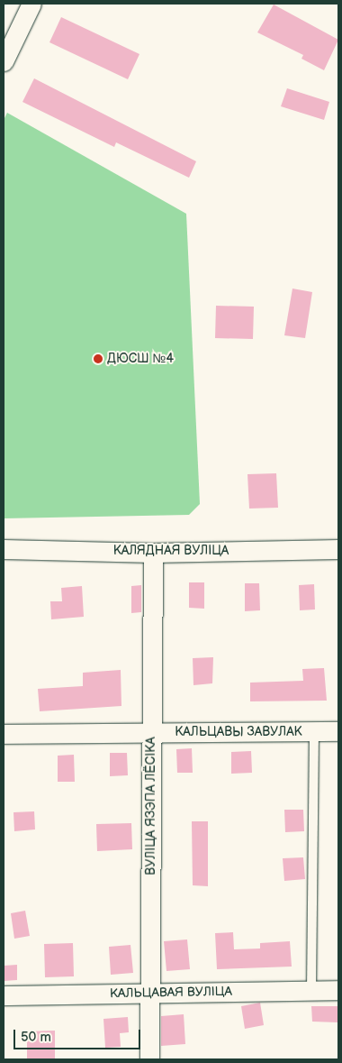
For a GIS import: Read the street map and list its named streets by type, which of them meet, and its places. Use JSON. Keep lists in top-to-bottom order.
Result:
{
  "streets": {
    "street": [
      "КАЛЯДНАЯ ВУЛІЦА",
      "КАЛЬЦАВЫ ЗАВУЛАК",
      "ВУЛІЦА ЯЗЭПА ЛЁСІКА",
      "КАЛЬЦАВАЯ ВУЛІЦА"
    ]
  },
  "crossings": [
    ["КАЛЯДНАЯ ВУЛІЦА", "ВУЛІЦА ЯЗЭПА ЛЁСІКА"],
    ["КАЛЬЦАВЫ ЗАВУЛАК", "ВУЛІЦА ЯЗЭПА ЛЁСІКА"],
    ["ВУЛІЦА ЯЗЭПА ЛЁСІКА", "КАЛЬЦАВАЯ ВУЛІЦА"]
  ],
  "places": ["ДЮСШ №4"],
  "scale_bar": "50 m"
}
